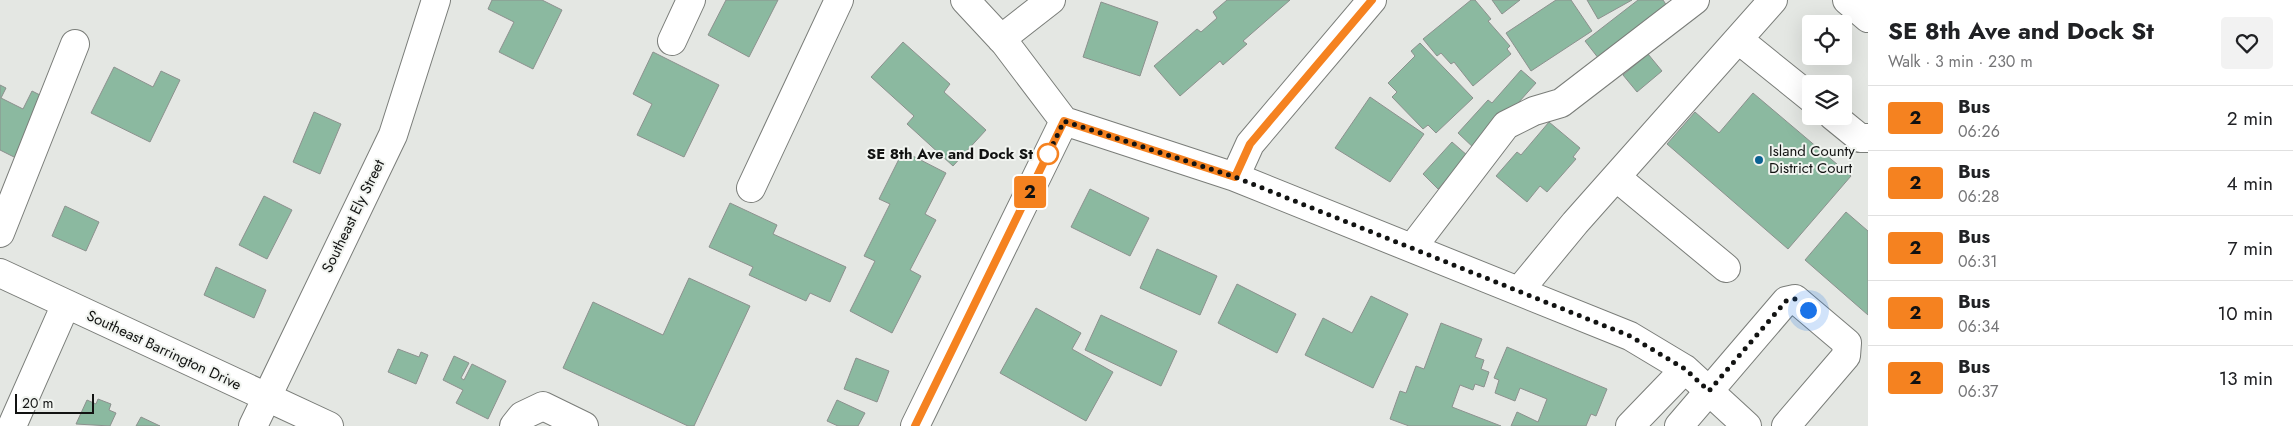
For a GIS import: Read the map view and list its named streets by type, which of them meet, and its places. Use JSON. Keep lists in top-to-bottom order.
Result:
{
  "streets": {
    "street": ["Southeast Ely Street", "Southeast Barrington Drive"]
  },
  "crossings": [
    ["Southeast Ely Street", "Southeast Barrington Drive"]
  ],
  "places": ["SE 8th Ave and Dock St", "Island County District Court"],
  "lines": ["bus line 2"],
  "scale_bar": "20 m",
  "page": {
    "on_map": "2",
    "heading": ["SE 8th Ave and Dock St", "Walk · 3 min · 230 m"],
    "list": [
      {
        "mark": "2",
        "name": "Bus",
        "note": "06:26",
        "value": "2 min"
      },
      {
        "mark": "2",
        "name": "Bus",
        "note": "06:28",
        "value": "4 min"
      },
      {
        "mark": "2",
        "name": "Bus",
        "note": "06:31",
        "value": "7 min"
      },
      {
        "mark": "2",
        "name": "Bus",
        "note": "06:34",
        "value": "10 min"
      },
      {
        "mark": "2",
        "name": "Bus",
        "note": "06:37",
        "value": "13 min"
      }
    ],
    "scale": "20 m"
  }
}
